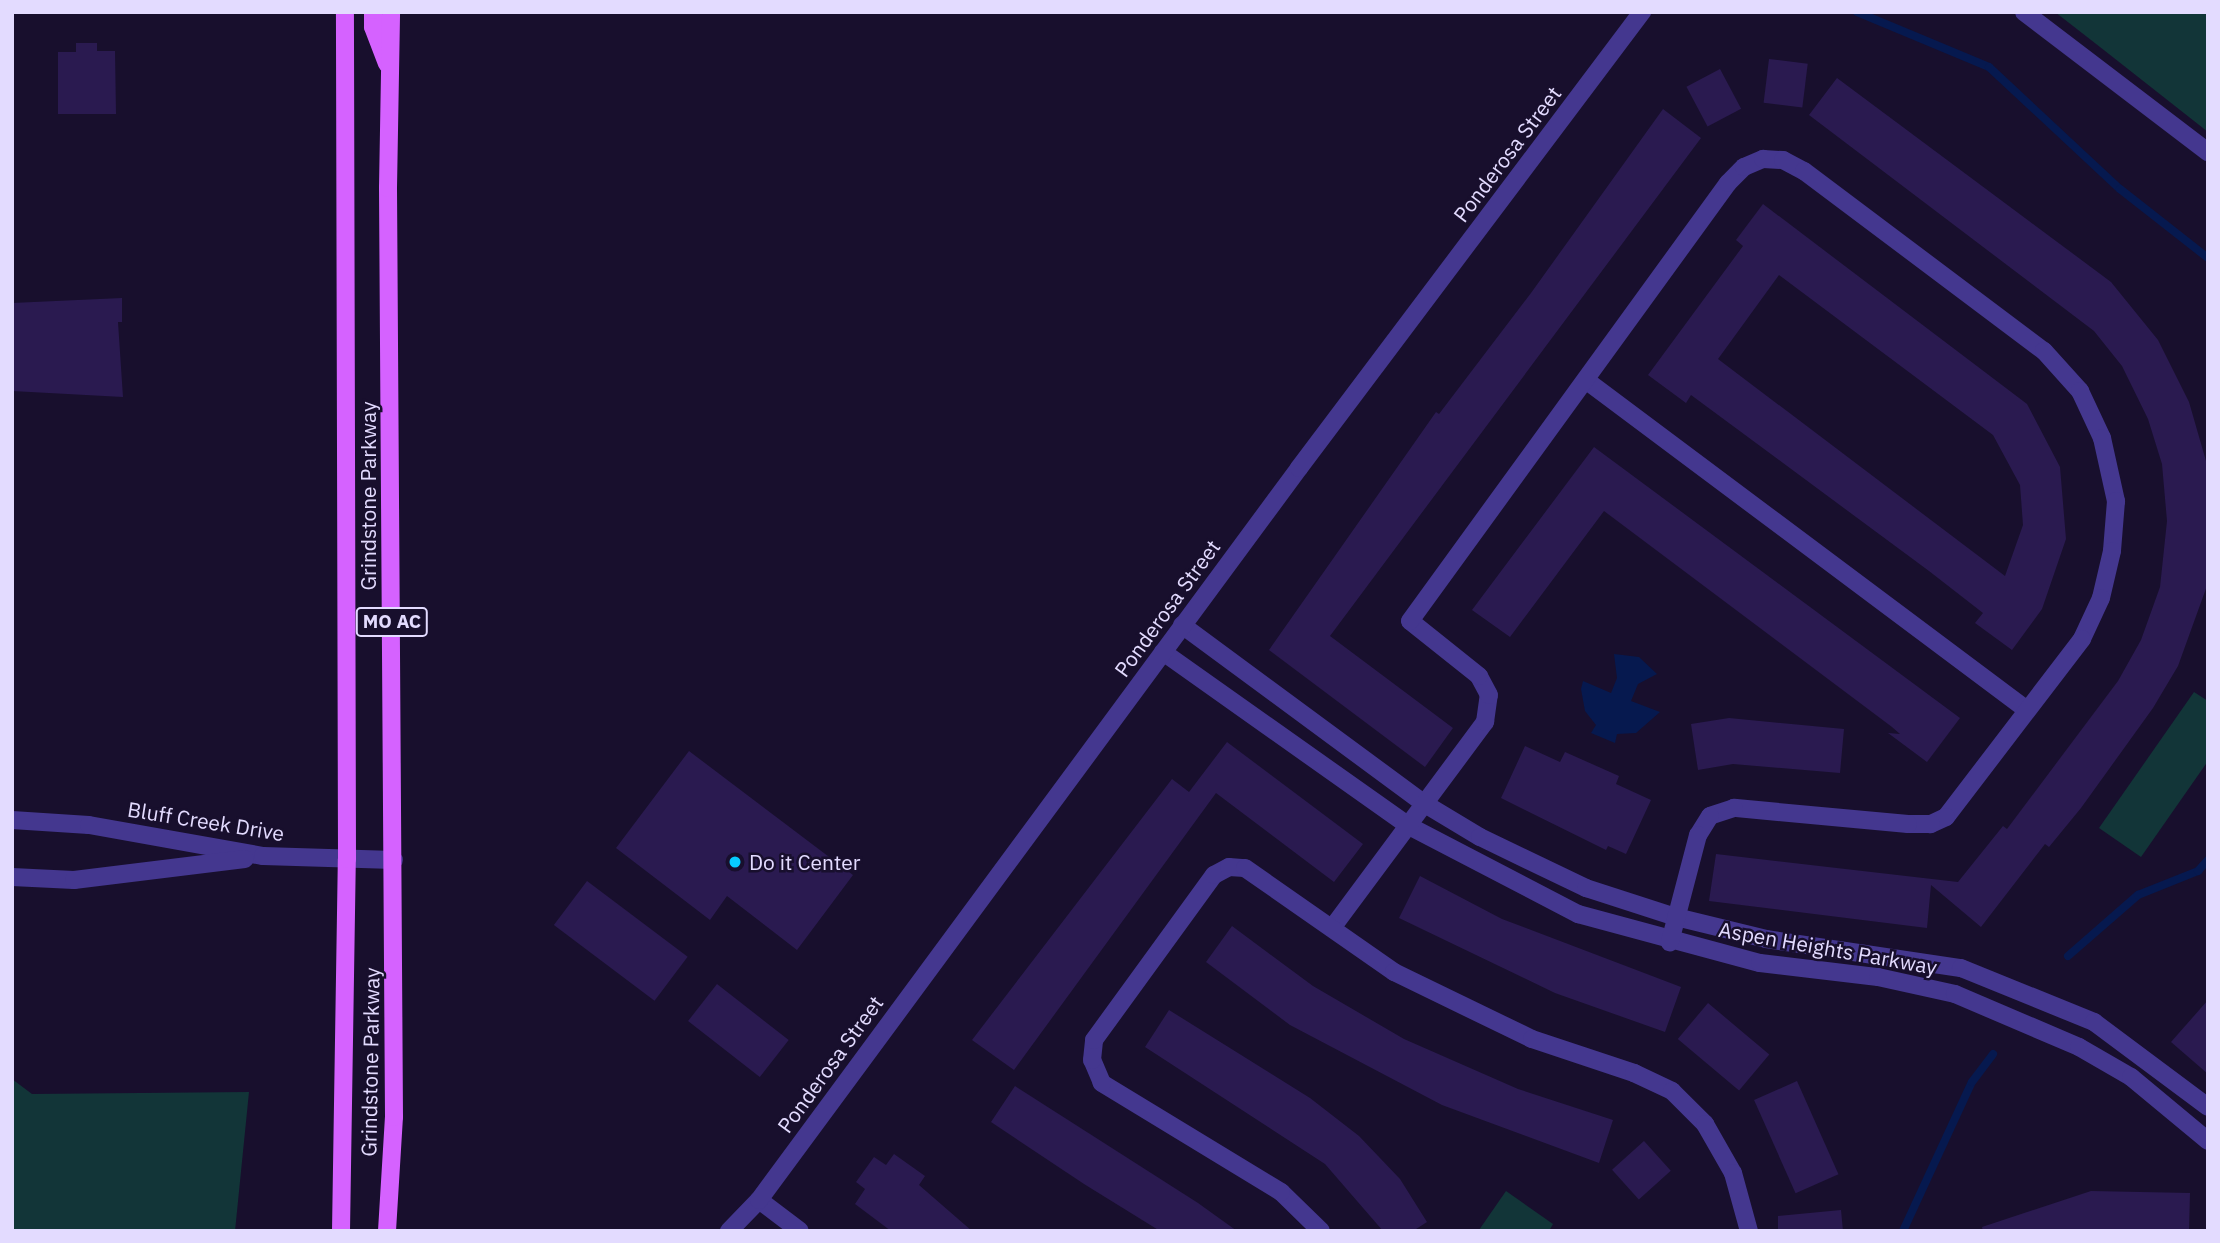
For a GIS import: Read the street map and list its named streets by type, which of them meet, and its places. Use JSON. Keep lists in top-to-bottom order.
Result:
{
  "streets": {
    "main road": ["Grindstone Parkway", "MO AC"],
    "street": ["Ponderosa Street", "Bluff Creek Drive", "Aspen Heights Parkway"]
  },
  "crossings": [
    ["Ponderosa Street", "Aspen Heights Parkway"],
    ["Grindstone Parkway", "Bluff Creek Drive"]
  ],
  "places": ["Do it Center"]
}
